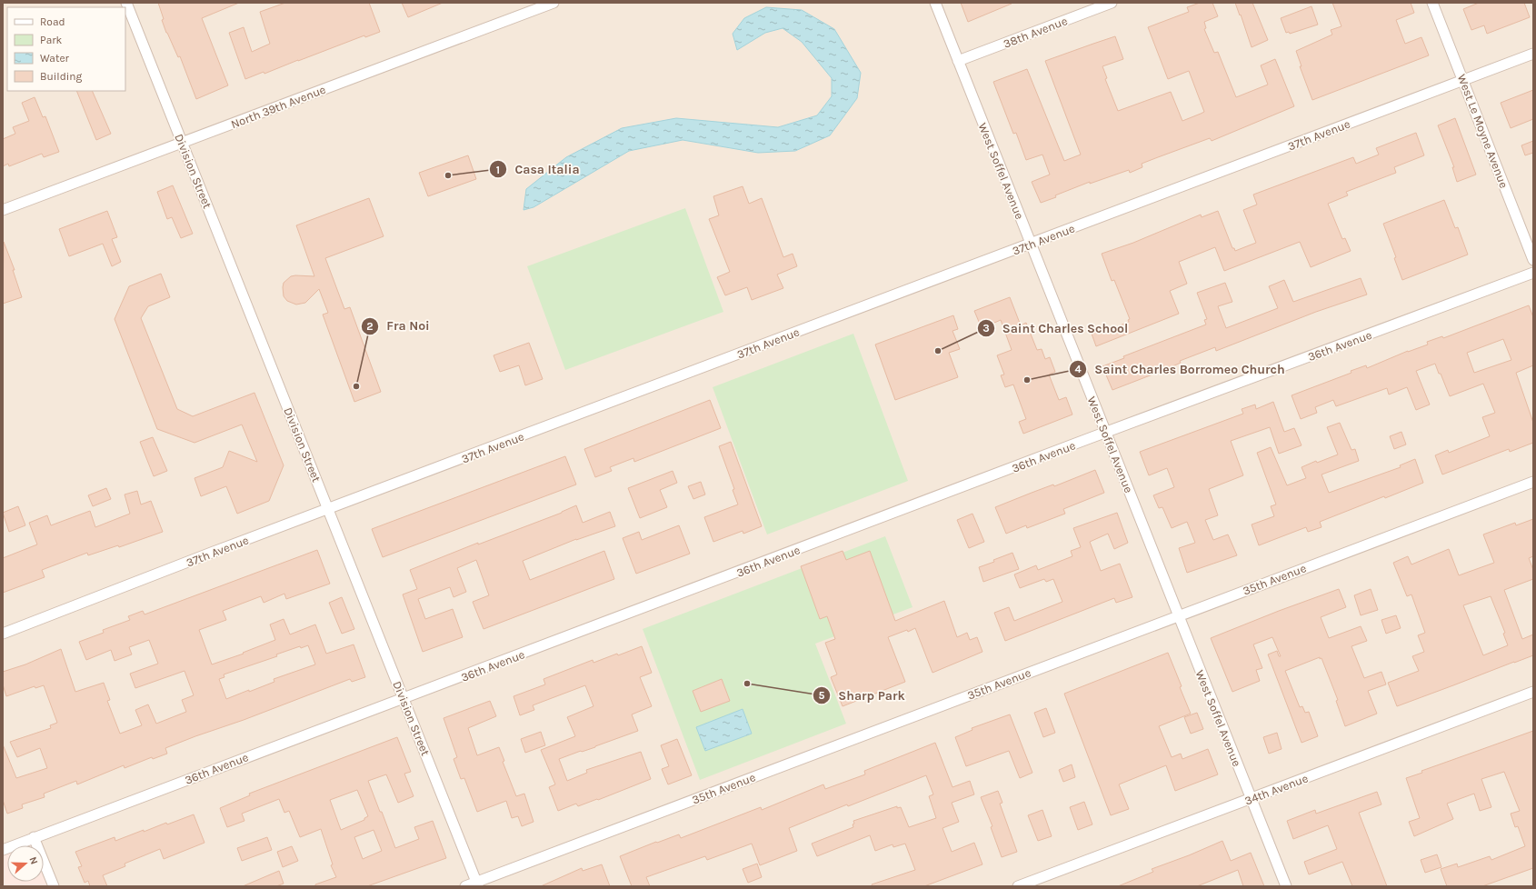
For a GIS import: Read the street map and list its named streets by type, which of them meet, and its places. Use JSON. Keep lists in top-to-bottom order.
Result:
{
  "streets": {
    "street": [
      "38th Avenue",
      "North 39th Avenue",
      "West Le Moyne Avenue",
      "37th Avenue",
      "Division Street",
      "West Soffel Avenue",
      "36th Avenue",
      "35th Avenue",
      "34th Avenue"
    ]
  },
  "crossings": [
    ["38th Avenue", "West Soffel Avenue"],
    ["North 39th Avenue", "Division Street"],
    ["West Le Moyne Avenue", "37th Avenue"],
    ["37th Avenue", "Division Street"],
    ["37th Avenue", "West Soffel Avenue"],
    ["Division Street", "36th Avenue"],
    ["Division Street", "35th Avenue"],
    ["West Soffel Avenue", "36th Avenue"],
    ["West Soffel Avenue", "35th Avenue"],
    ["West Soffel Avenue", "34th Avenue"]
  ],
  "places": [
    "Casa Italia",
    "Saint Charles School",
    "Saint Charles Borromeo Church",
    "Fra Noi",
    "Sharp Park"
  ],
  "legend": [
    "Road",
    "Park",
    "Water",
    "Building"
  ],
  "north": "right"
}
